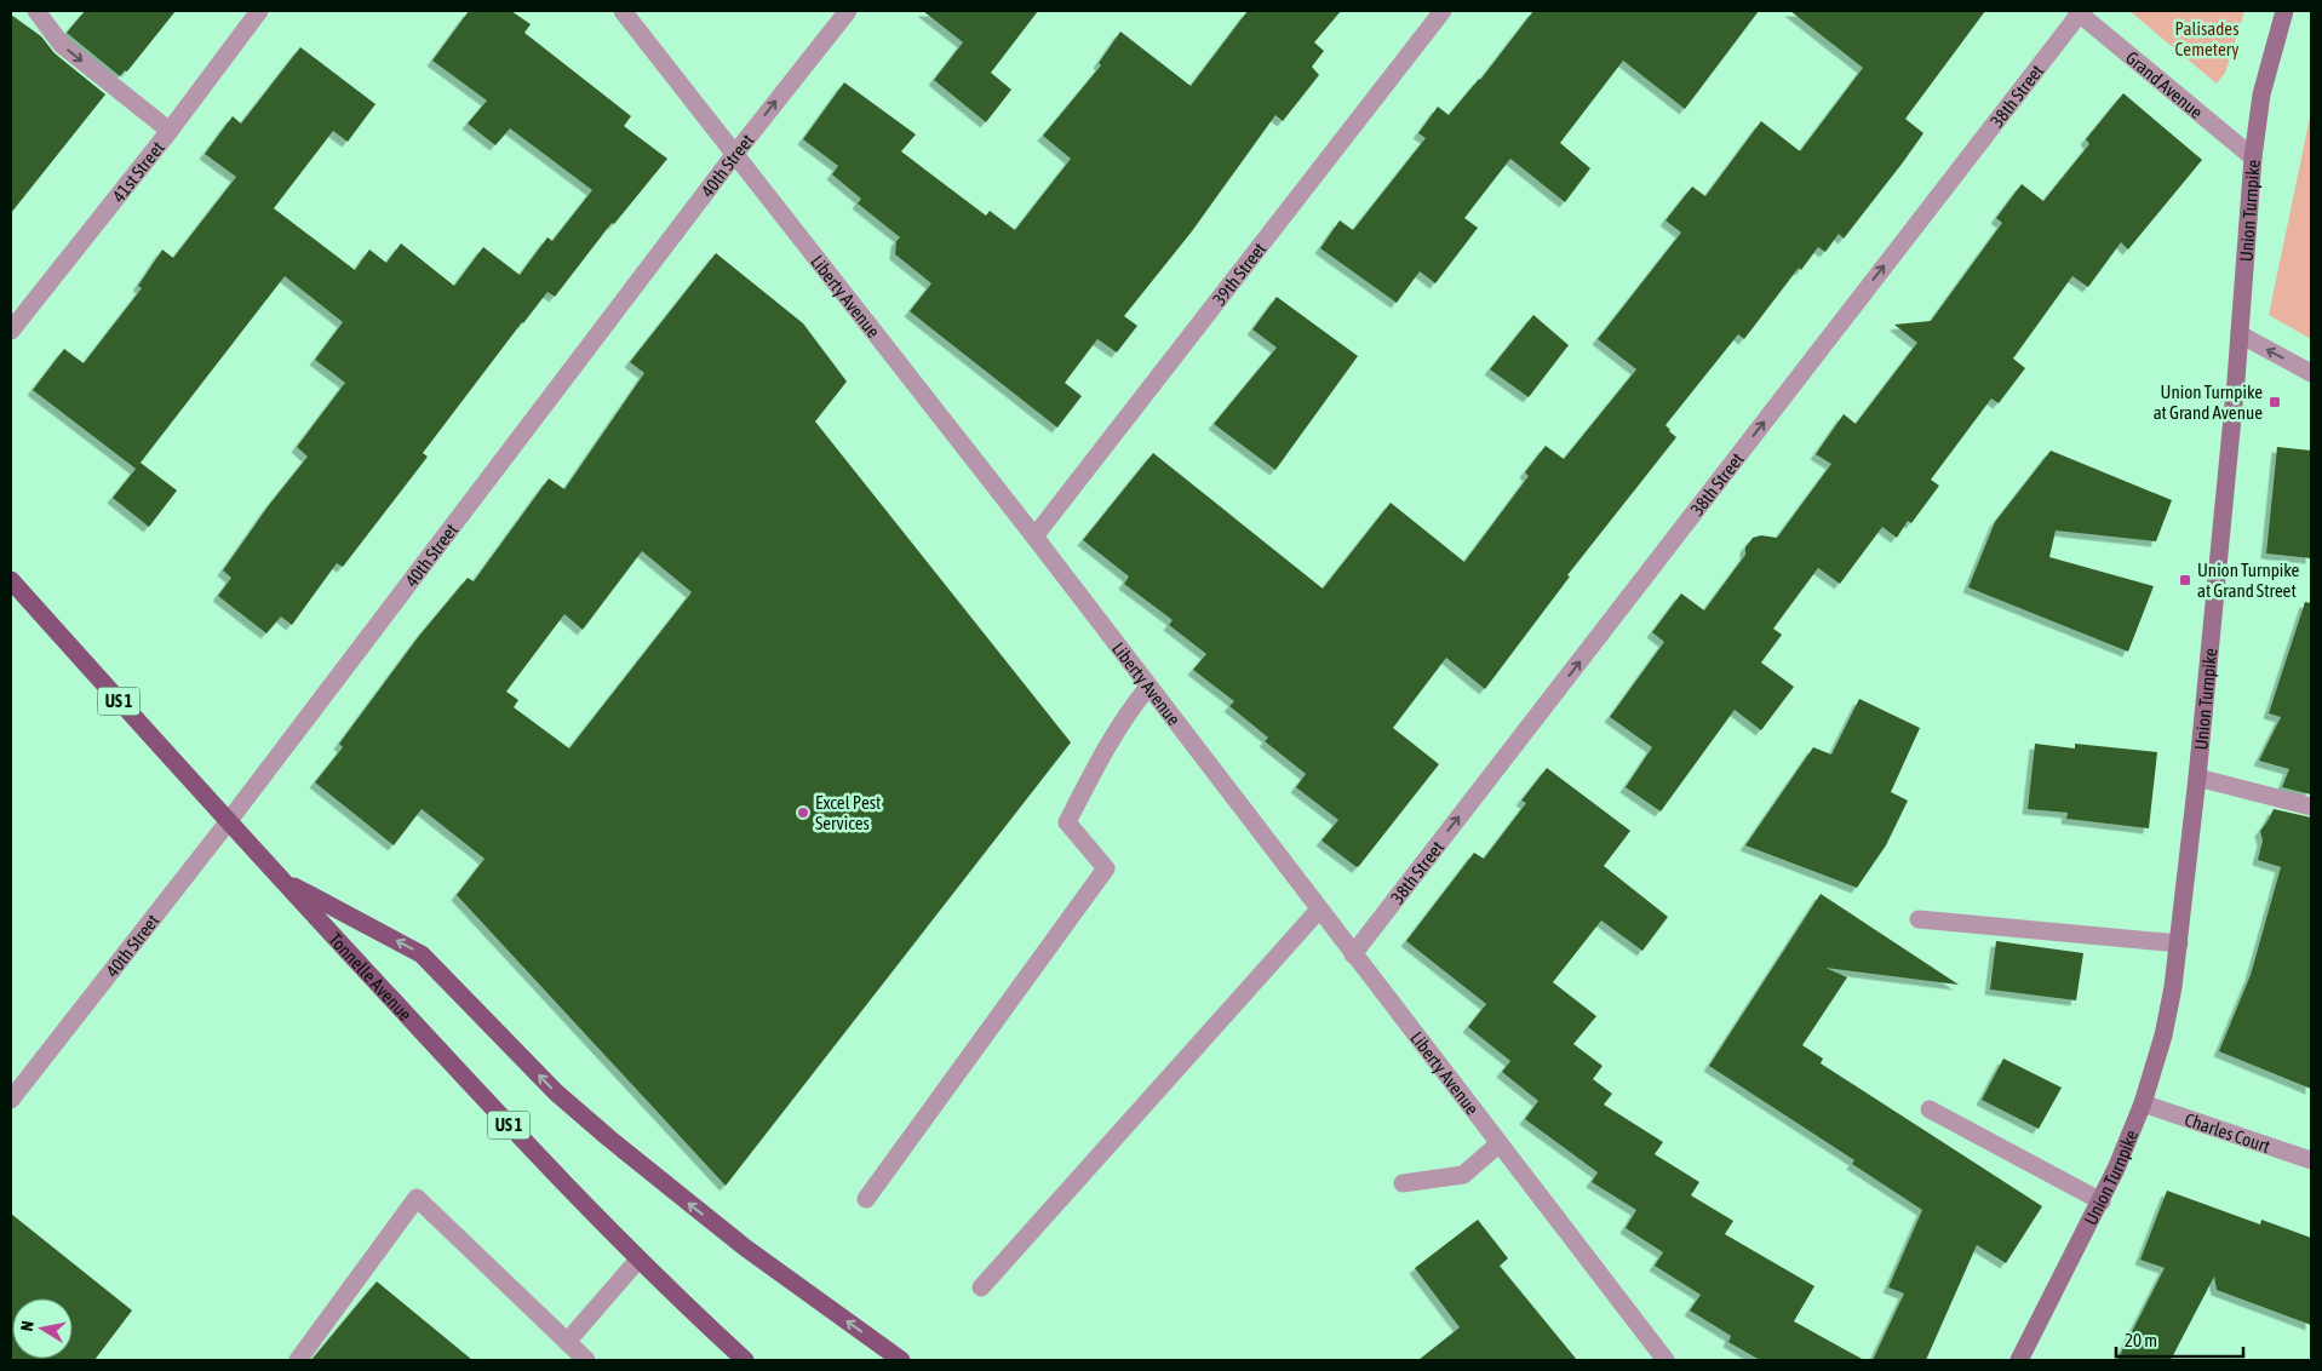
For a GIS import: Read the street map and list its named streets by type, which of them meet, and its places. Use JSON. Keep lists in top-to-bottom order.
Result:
{
  "streets": {
    "main road": ["Union Turnpike", "US 1", "Tonnelle Avenue"],
    "street": [
      "Grand Avenue",
      "38th Street",
      "40th Street",
      "41st Street",
      "39th Street",
      "Liberty Avenue",
      "Charles Court"
    ]
  },
  "crossings": [
    ["Grand Avenue", "38th Street"],
    ["Grand Avenue", "Union Turnpike"],
    ["38th Street", "Liberty Avenue"],
    ["40th Street", "Liberty Avenue"],
    ["40th Street", "Tonnelle Avenue"],
    ["Union Turnpike", "Charles Court"],
    ["39th Street", "Liberty Avenue"]
  ],
  "one_way": ["38th Street"],
  "parks": ["Palisades Cemetery"],
  "places": {
    "transit": ["Union Turnpike at Grand Avenue", "Union Turnpike at Grand Street"],
    "other": ["Excel Pest Services"]
  },
  "scale_bar": "20 m",
  "north": "left"
}
